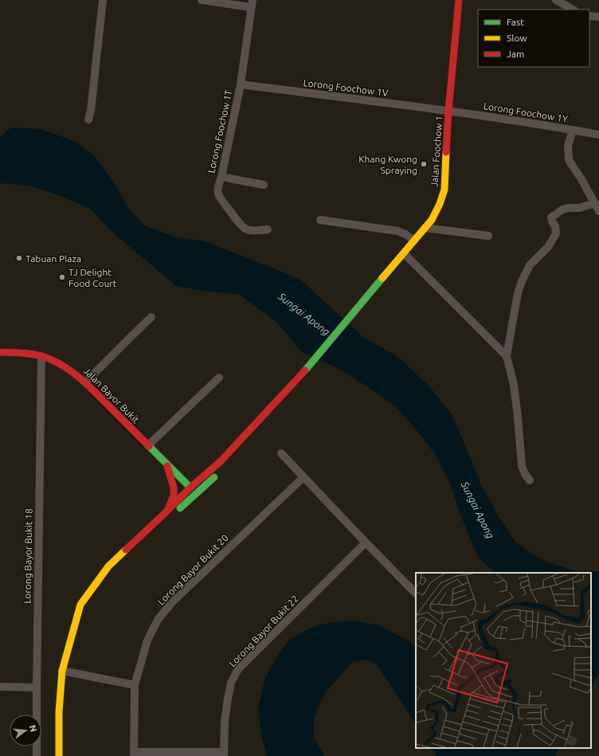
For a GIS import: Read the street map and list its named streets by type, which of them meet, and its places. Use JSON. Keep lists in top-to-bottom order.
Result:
{
  "streets": {
    "street": [
      "Lorong Foochow 1V",
      "Lorong Foochow 1Y",
      "Lorong Foochow 1T",
      "Jalan Foochow 1",
      "Jalan Bayor Bukit",
      "Lorong Bayor Bukit 18",
      "Lorong Bayor Bukit 20",
      "Lorong Bayor Bukit 22"
    ]
  },
  "crossings": [
    ["Lorong Foochow 1V", "Lorong Foochow 1Y"],
    ["Lorong Foochow 1V", "Lorong Foochow 1T"],
    ["Lorong Foochow 1V", "Jalan Foochow 1"],
    ["Lorong Foochow 1Y", "Jalan Foochow 1"],
    ["Jalan Foochow 1", "Jalan Bayor Bukit"],
    ["Jalan Bayor Bukit", "Lorong Bayor Bukit 18"]
  ],
  "water": ["Sungai Apong"],
  "places": ["Khang Kwong Spraying", "Tabuan Plaza", "TJ Delight Food Court"],
  "legend": ["Fast", "Slow", "Jam"],
  "north": "right"
}
